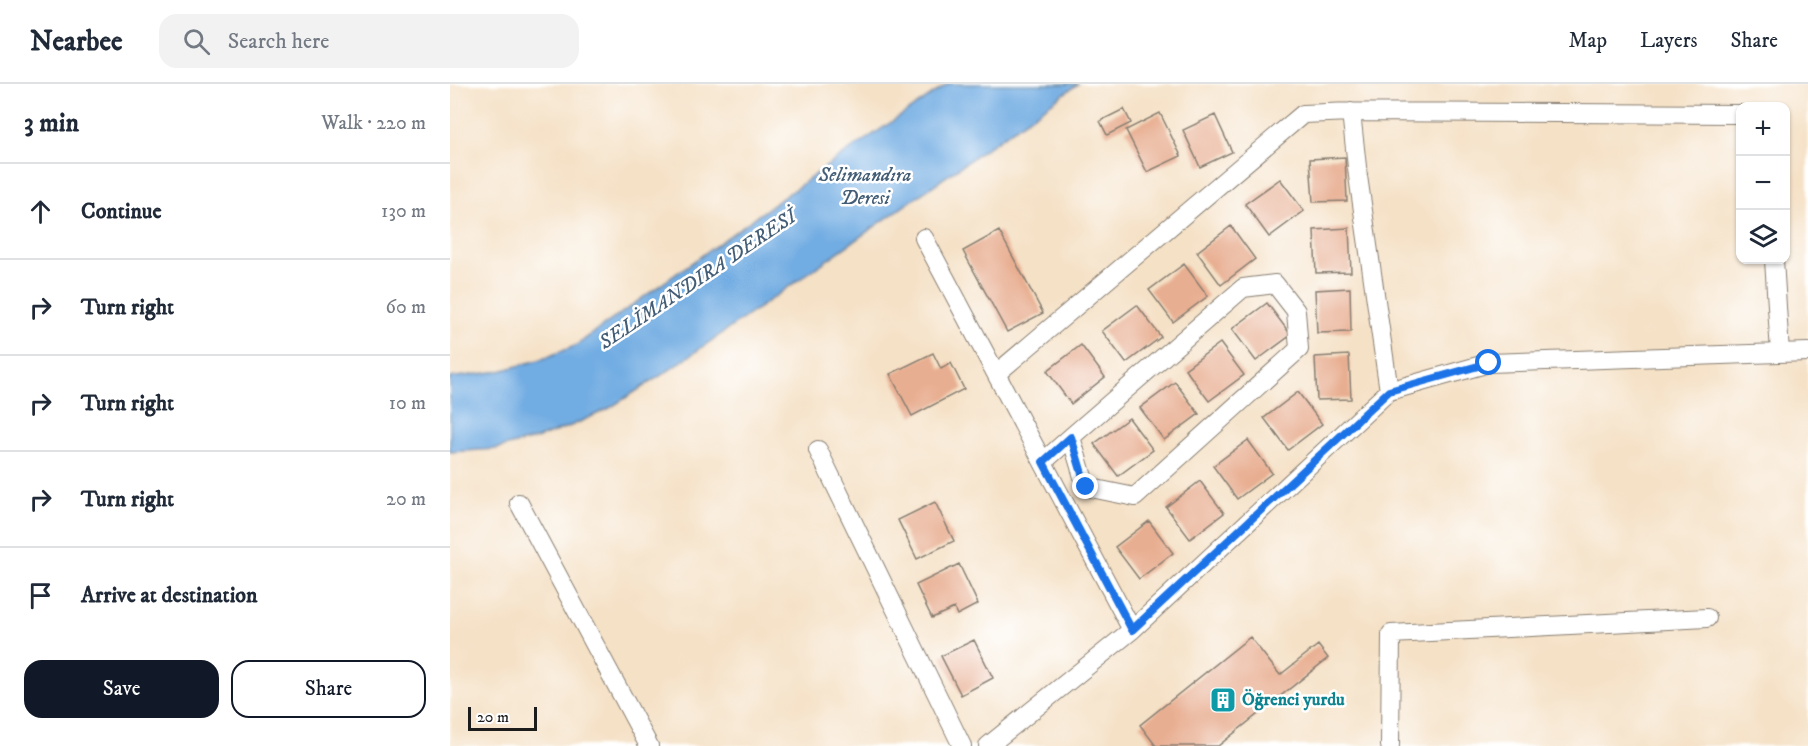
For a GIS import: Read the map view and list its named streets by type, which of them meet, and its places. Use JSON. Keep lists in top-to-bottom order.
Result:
{
  "water": ["Selimandıra Deresi", "SELİMANDIRA DERESİ"],
  "places": {
    "building": ["Öğrenci yurdu"]
  },
  "scale_bar": "20 m",
  "page": {
    "header": "Nearbee",
    "search": "Search here",
    "nav": ["Map", "Layers", "Share"],
    "heading": ["3 min", "Walk · 220 m"],
    "map_buttons": ["+", "−"],
    "list": [
      ["Continue", "130 m"],
      ["Turn right", "60 m"],
      ["Turn right", "10 m"],
      ["Turn right", "20 m"],
      "Arrive at destination"
    ],
    "buttons": ["Save", "Share"],
    "scale": "20 m"
  }
}
